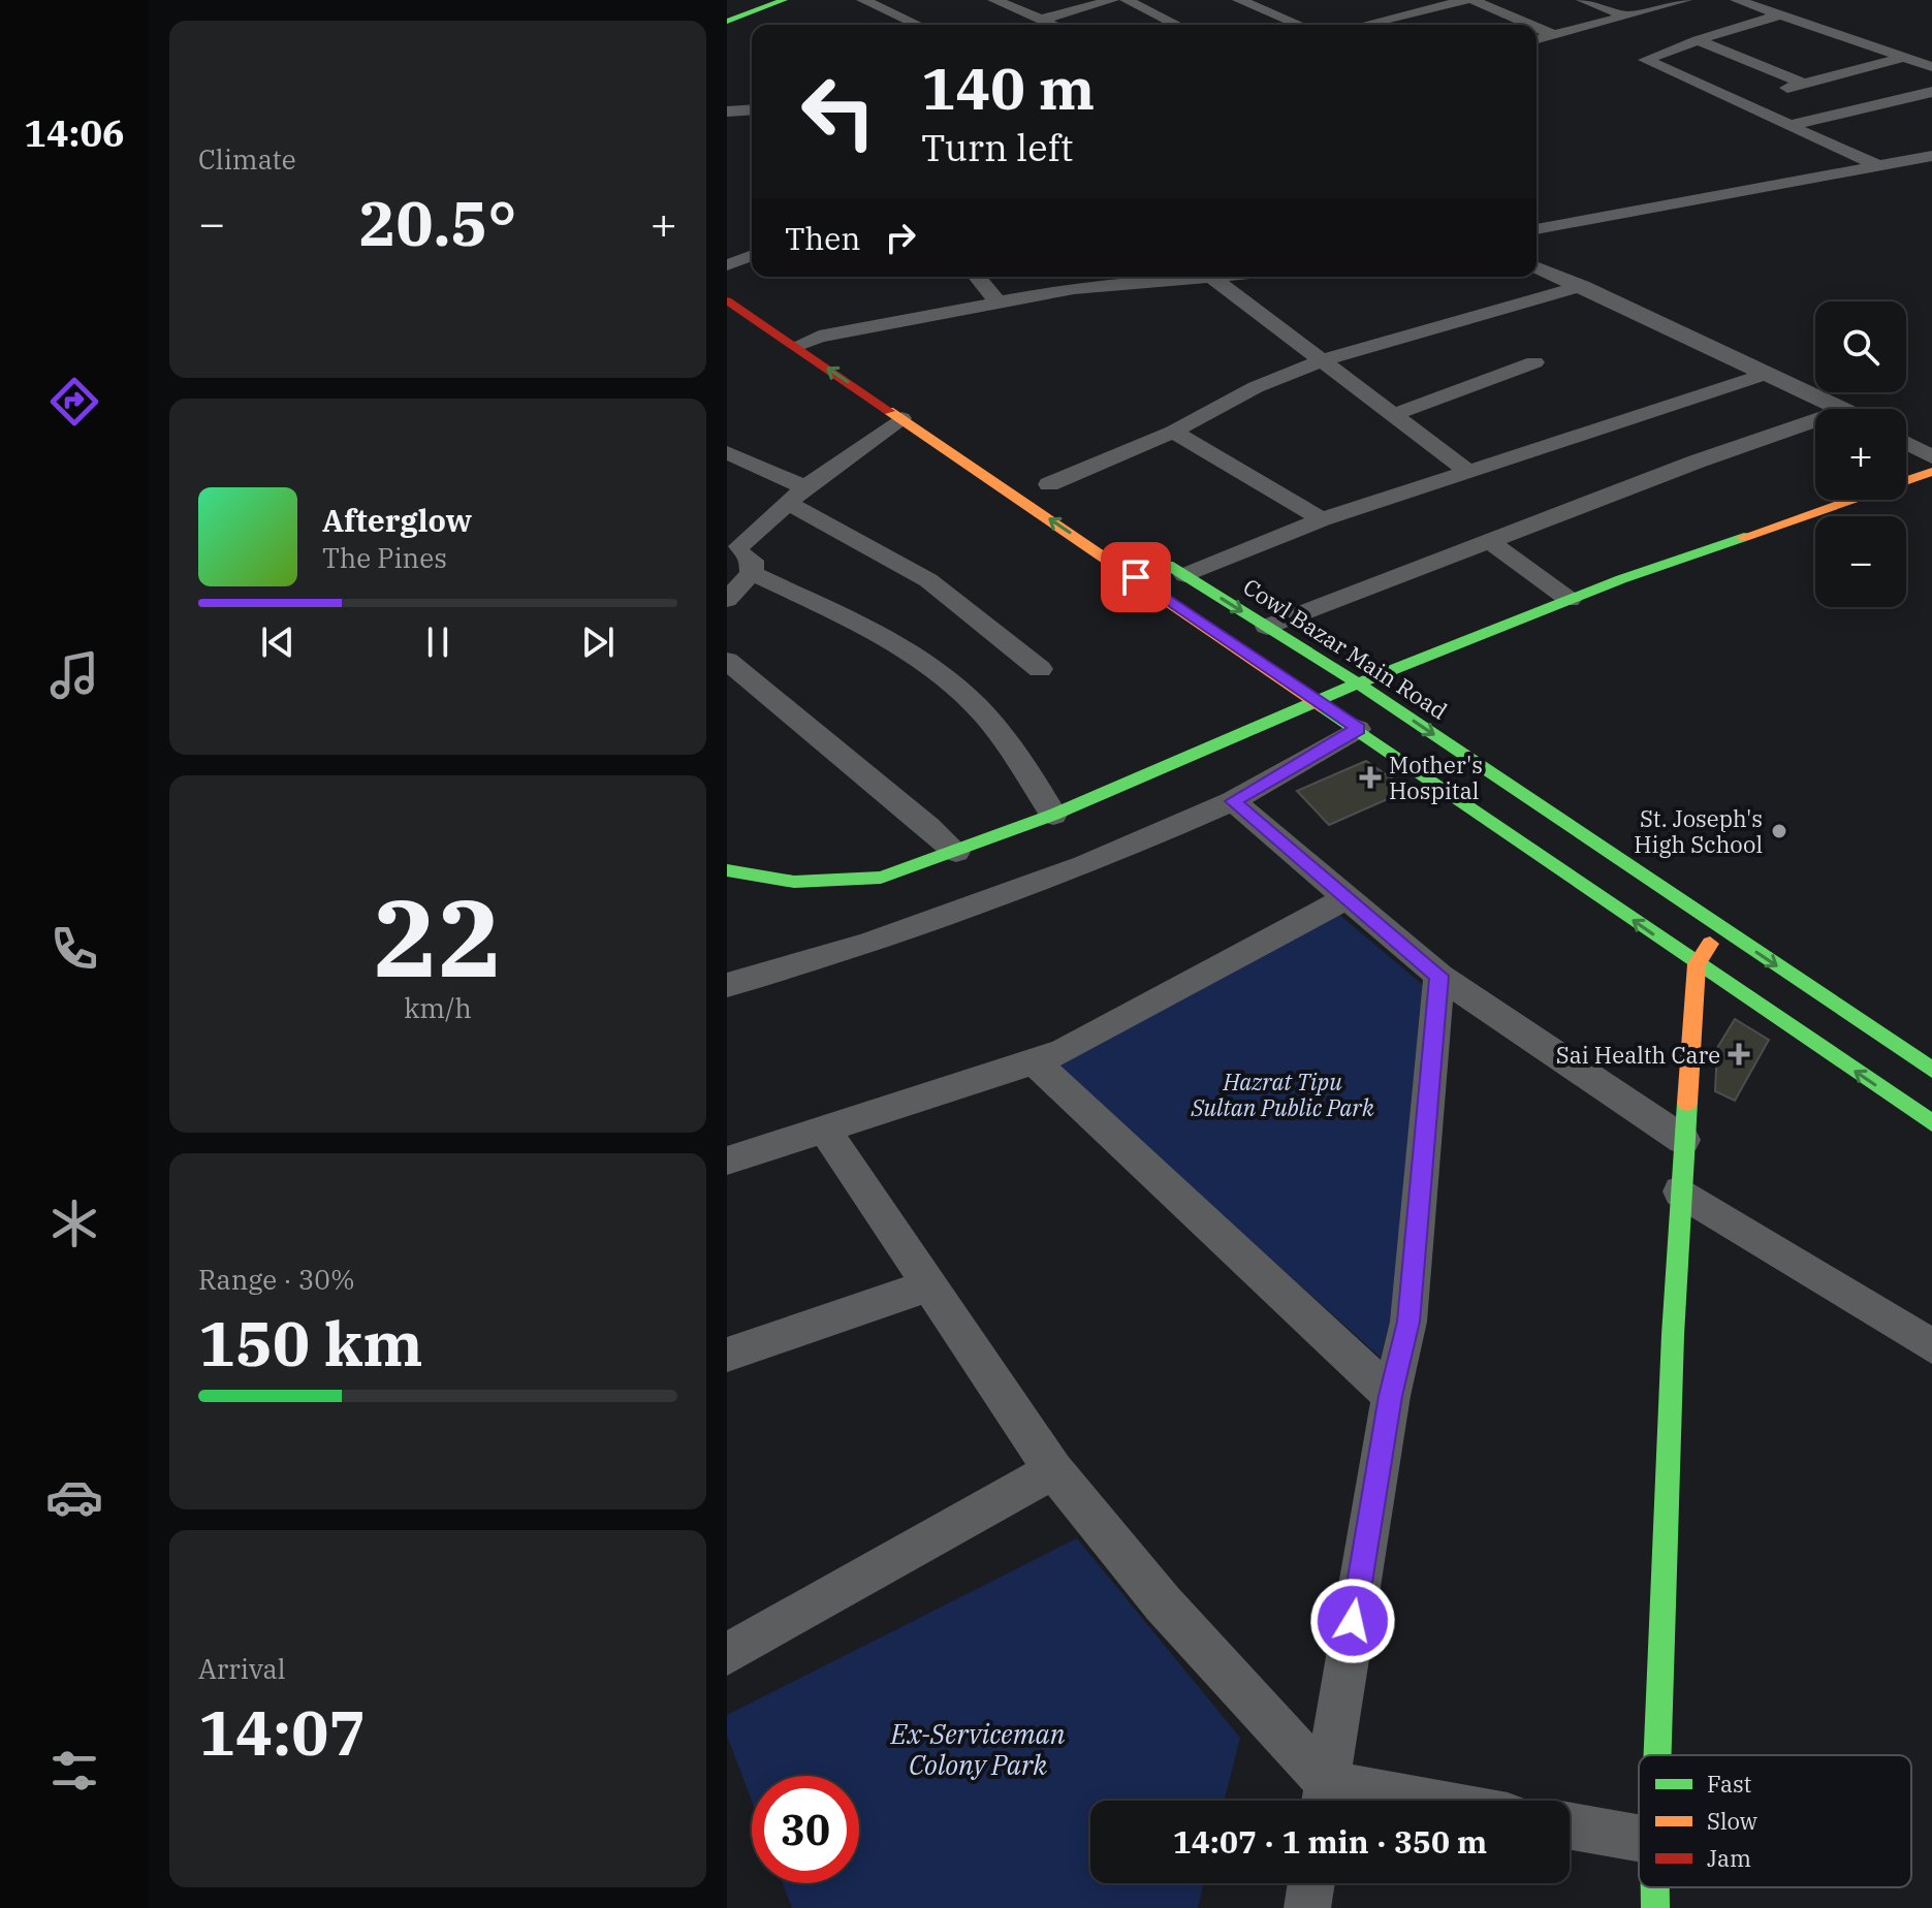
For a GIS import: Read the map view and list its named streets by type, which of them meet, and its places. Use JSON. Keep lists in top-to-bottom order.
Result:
{
  "streets": {
    "street": ["Cowl Bazar Main Road"]
  },
  "parks": ["Hazrat Tipu Sultan Public Park", "Ex-Serviceman Colony Park"],
  "places": {
    "health": ["Mother's Hospital", "Sai Health Care"],
    "other": ["St. Joseph's High School"]
  },
  "legend": ["Fast", "Slow", "Jam"],
  "page": {
    "tabs": "14:06",
    "tile": [
      "Climate",
      ["22", "km/h"],
      ["Range · 30%", "150 km"],
      ["Arrival", "14:07"]
    ],
    "turn": ["140 m", "Turn left"],
    "heat": ["−", "20.5°", "+"],
    "then": "Then",
    "map_buttons": ["+", "−"],
    "song": ["Afterglow", "The Pines"],
    "limit": "30",
    "trip": "14:07 · 1 min · 350 m"
  }
}
